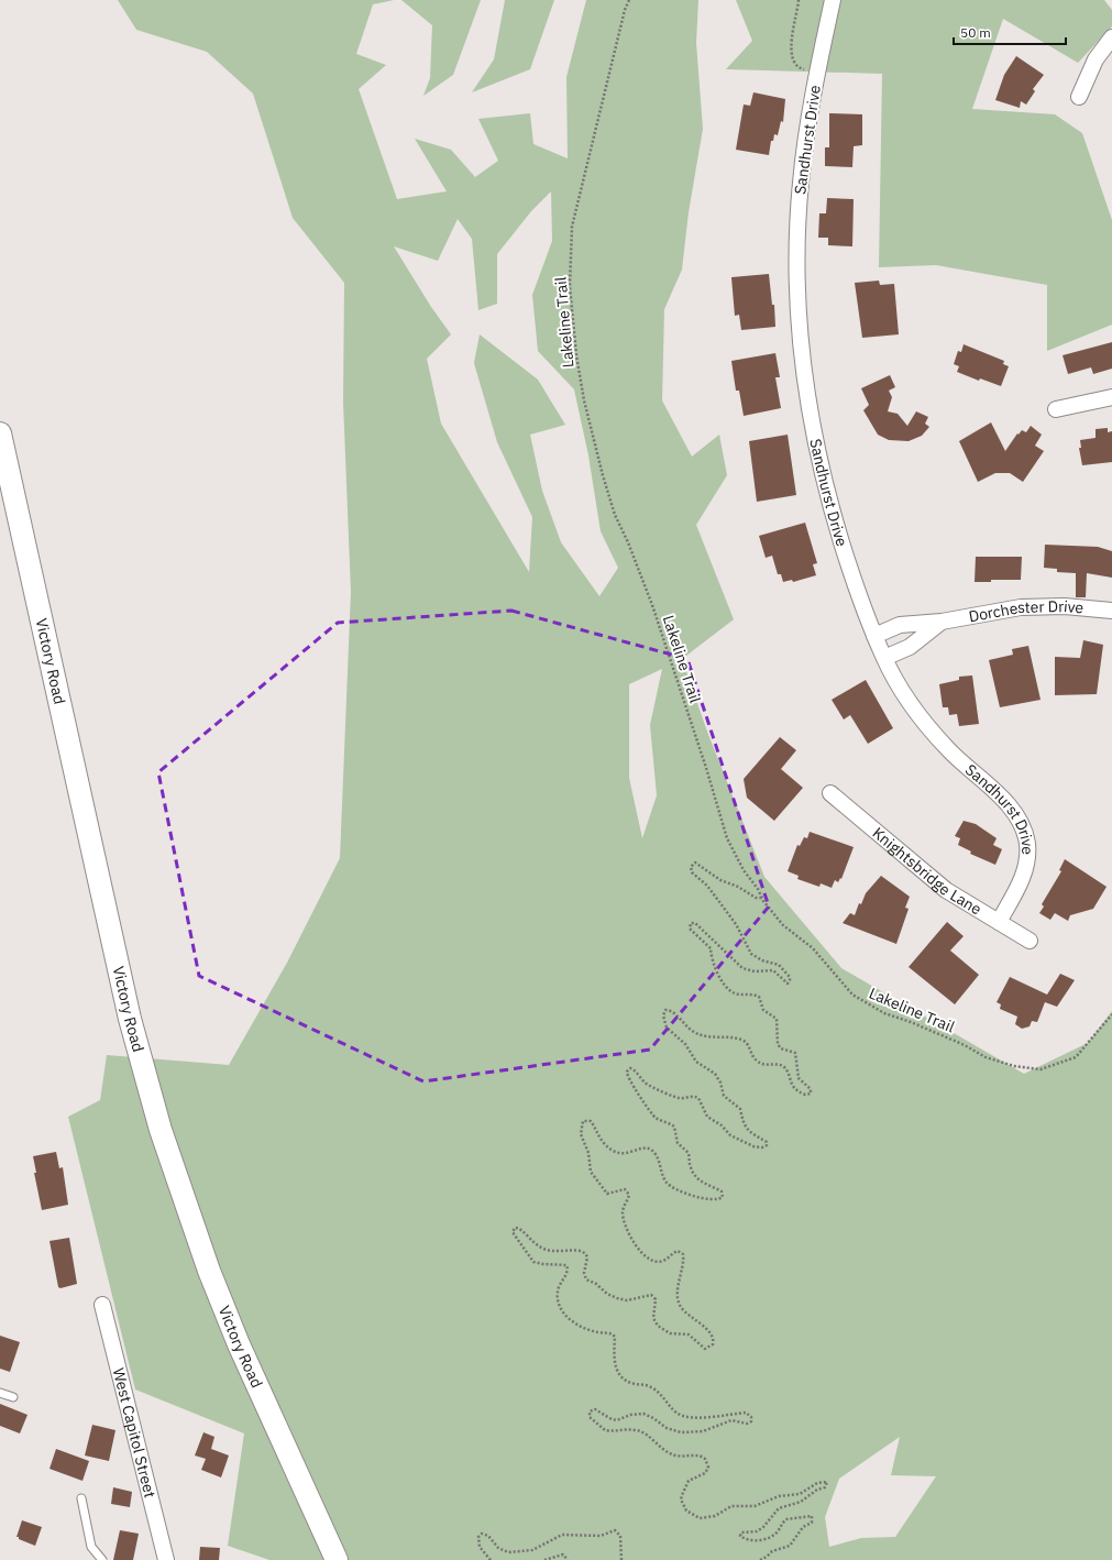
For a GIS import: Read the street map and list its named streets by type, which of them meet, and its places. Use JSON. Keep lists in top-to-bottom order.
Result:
{
  "streets": {
    "main road": ["Victory Road"],
    "street": [
      "Sandhurst Drive",
      "Dorchester Drive",
      "Knightsbridge Lane",
      "West Capitol Street"
    ],
    "path": ["Lakeline Trail"]
  },
  "crossings": [
    ["Sandhurst Drive", "Dorchester Drive"],
    ["Sandhurst Drive", "Knightsbridge Lane"]
  ],
  "scale_bar": "50 m"
}
